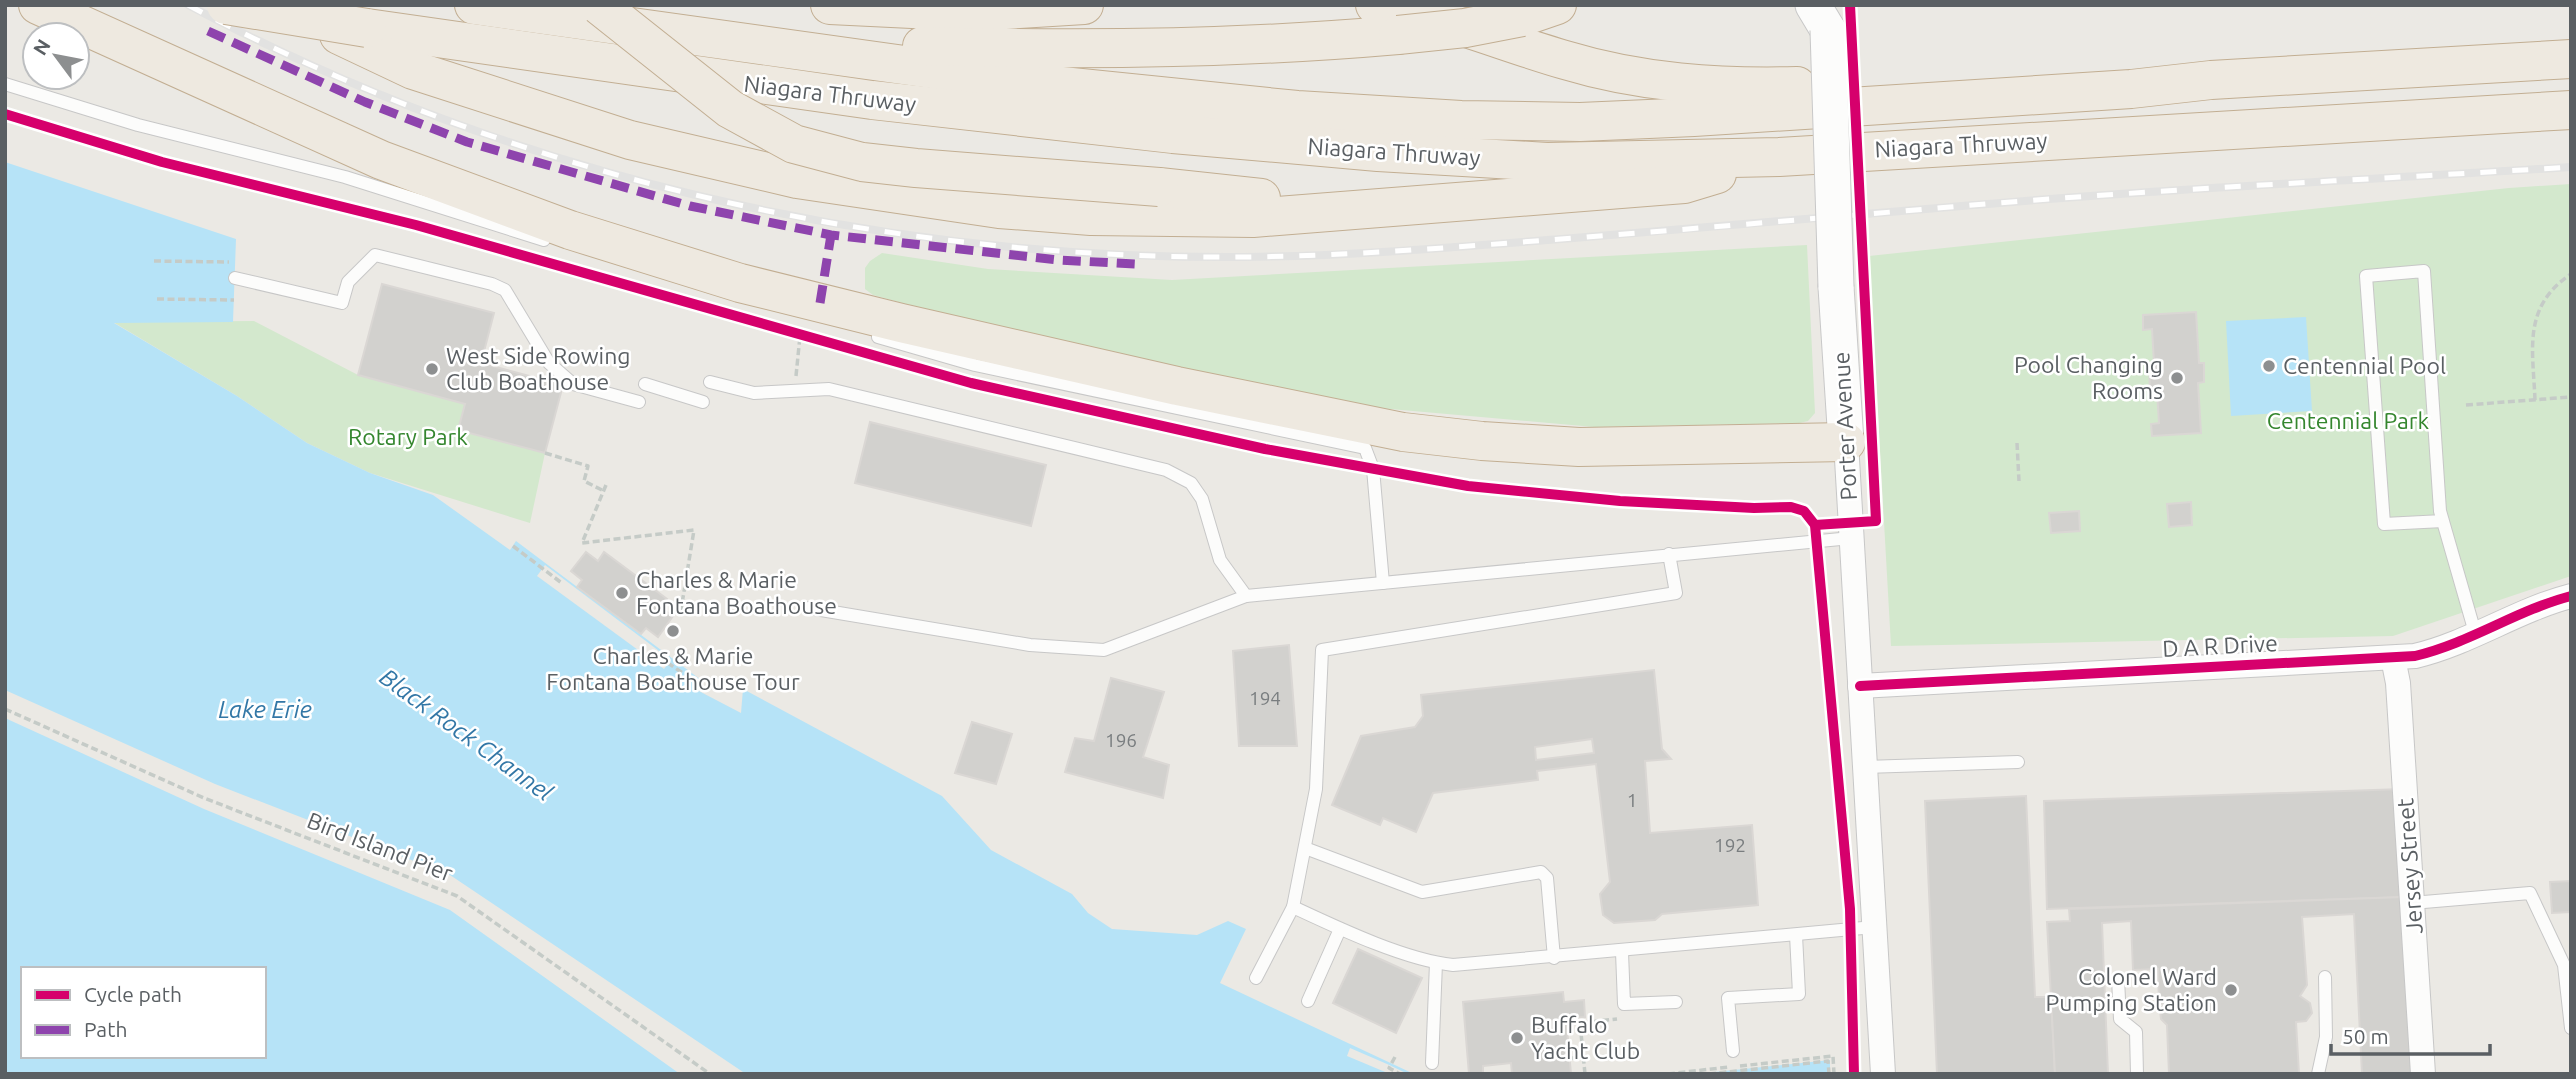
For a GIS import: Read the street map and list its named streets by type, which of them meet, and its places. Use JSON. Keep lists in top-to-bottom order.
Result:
{
  "streets": {
    "highway": ["Niagara Thruway"],
    "street": ["Porter Avenue", "D A R Drive", "Jersey Street"],
    "path": ["Bird Island Pier"]
  },
  "crossings": [
    ["Porter Avenue", "D A R Drive"],
    ["D A R Drive", "Jersey Street"]
  ],
  "water": ["Lake Erie", "Black Rock Channel"],
  "parks": ["Centennial Park", "Rotary Park"],
  "places": [
    "Centennial Pool",
    "West Side Rowing Club Boathouse",
    "Pool Changing Rooms",
    "Charles & Marie Fontana Boathouse",
    "Charles & Marie Fontana Boathouse Tour",
    "Colonel Ward Pumping Station",
    "Buffalo Yacht Club"
  ],
  "house_numbers": [
    "194",
    "196",
    "1",
    "192"
  ],
  "legend": ["Cycle path", "Path"],
  "scale_bar": "50 m",
  "north": "top left"
}
